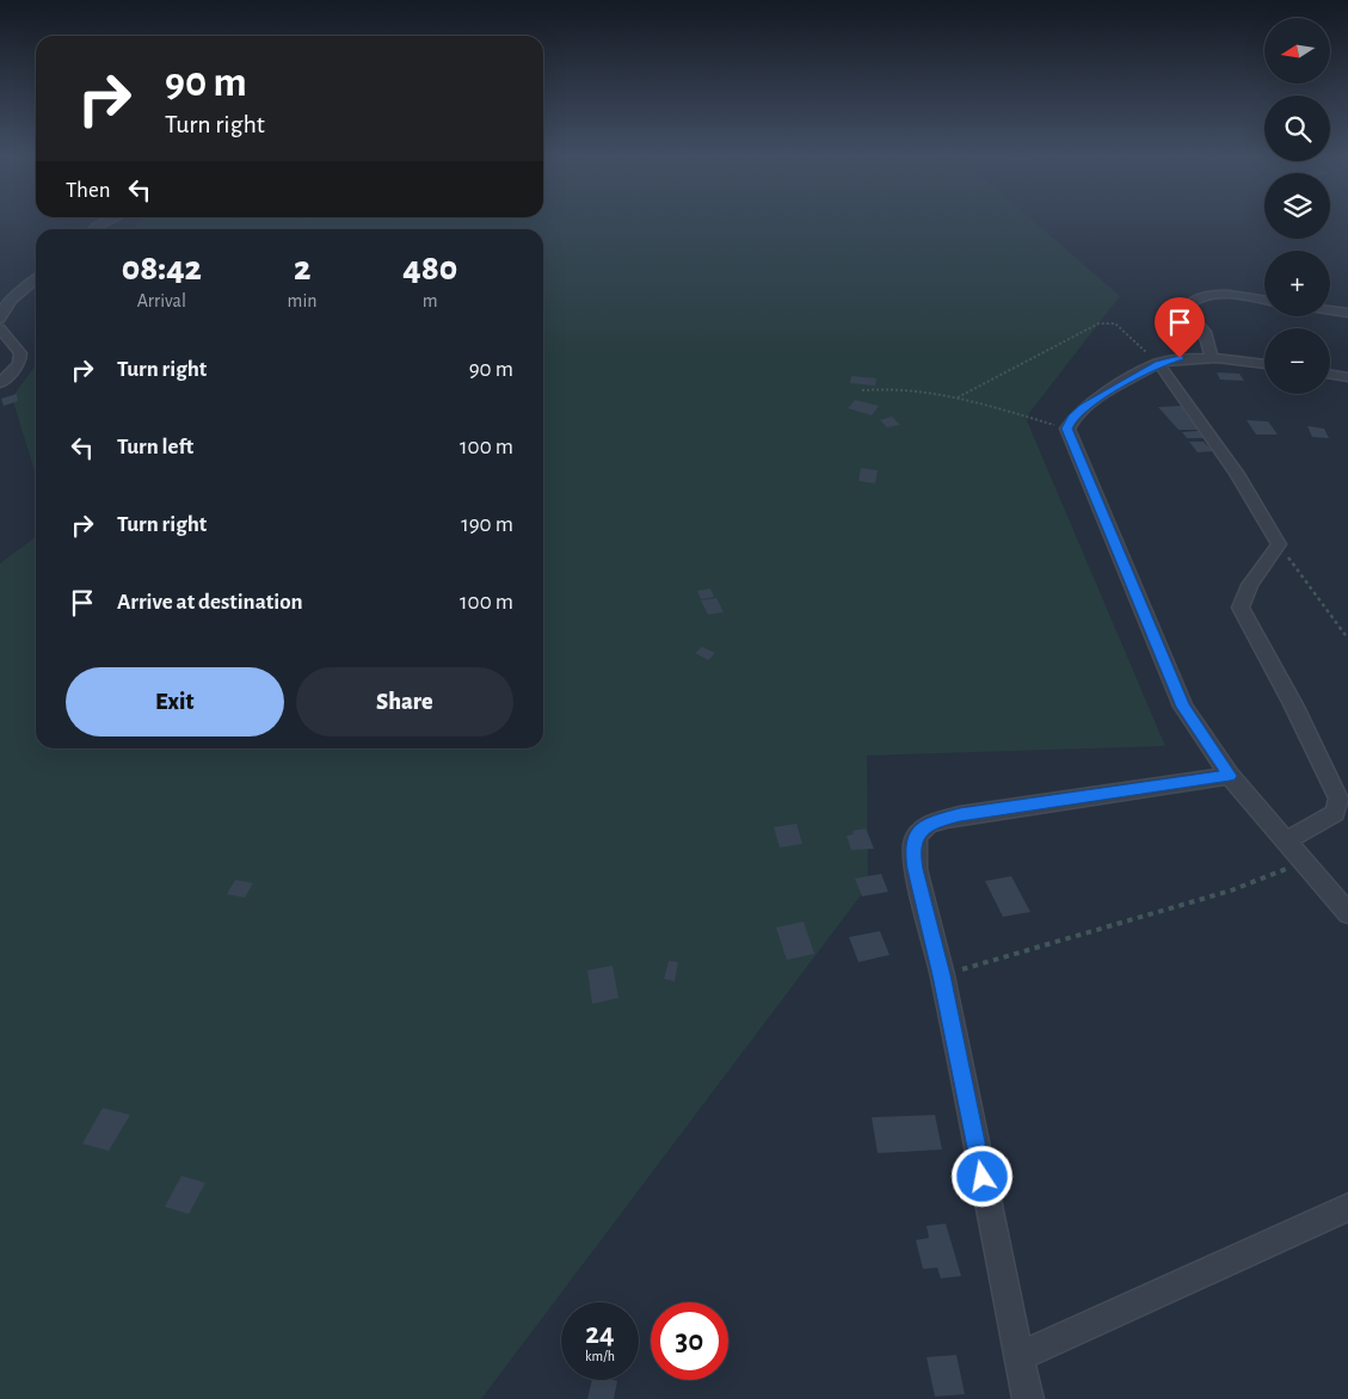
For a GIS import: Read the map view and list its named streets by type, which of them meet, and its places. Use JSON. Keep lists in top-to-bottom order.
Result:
{
  "north": "left",
  "page": {
    "map_buttons": ["+", "−"],
    "turn": ["90 m", "Turn right"],
    "then": "Then",
    "eta": [
      "08:42",
      "Arrival",
      "2",
      "min",
      "480",
      "m"
    ],
    "list": [
      {
        "name": "Turn right",
        "value": "90 m"
      },
      {
        "name": "Turn left",
        "value": "100 m"
      },
      {
        "name": "Turn right",
        "value": "190 m"
      },
      {
        "name": "Arrive at destination",
        "value": "100 m"
      }
    ],
    "buttons": ["Exit", "Share"],
    "speed": "24 km/h",
    "limit": "30"
  }
}
